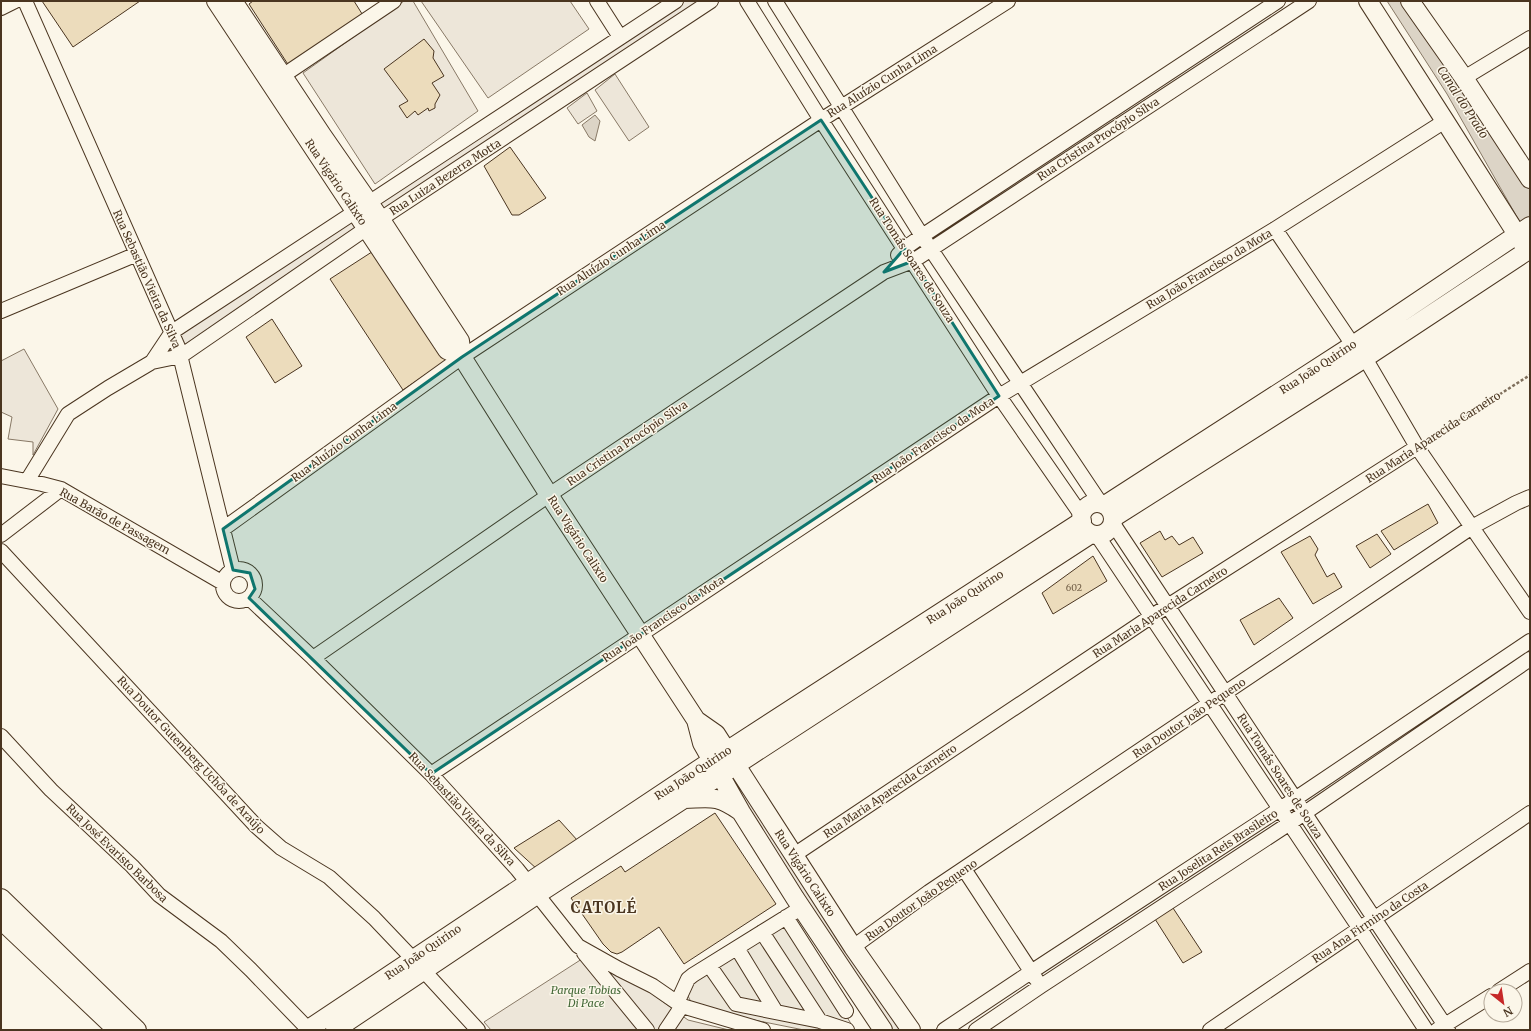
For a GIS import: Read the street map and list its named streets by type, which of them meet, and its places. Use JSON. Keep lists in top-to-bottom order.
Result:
{
  "streets": {
    "main road": ["Rua Vigário Calixto", "Rua João Quirino"],
    "street": [
      "Rua Aluízio Cunha Lima",
      "Rua Cristina Procópio Silva",
      "Rua Luiza Bezerra Motta",
      "Rua Tomás Soares de Souza",
      "Rua João Francisco da Mota",
      "Rua Sebastião Vieira da Silva",
      "Rua Maria Aparecida Carneiro",
      "Rua Barão de Passagem",
      "Rua Doutor João Pequeno",
      "Rua Doutor Gutemberg Uchôa de Araújo",
      "Rua Joselita Reis Brasileiro",
      "Rua José Evaristo Barbosa",
      "Rua Ana Firmino da Costa"
    ]
  },
  "crossings": [
    ["Rua Aluízio Cunha Lima", "Rua Vigário Calixto"],
    ["Rua Aluízio Cunha Lima", "Rua Tomás Soares de Souza"],
    ["Rua Aluízio Cunha Lima", "Rua Sebastião Vieira da Silva"],
    ["Rua Cristina Procópio Silva", "Rua Vigário Calixto"],
    ["Rua Cristina Procópio Silva", "Rua Tomás Soares de Souza"],
    ["Rua Cristina Procópio Silva", "Rua Sebastião Vieira da Silva"],
    ["Rua Luiza Bezerra Motta", "Rua Vigário Calixto"],
    ["Rua Luiza Bezerra Motta", "Rua Sebastião Vieira da Silva"],
    ["Rua Vigário Calixto", "Rua João Francisco da Mota"],
    ["Rua Vigário Calixto", "Rua João Quirino"],
    ["Rua Vigário Calixto", "Rua Maria Aparecida Carneiro"],
    ["Rua Vigário Calixto", "Rua Doutor João Pequeno"],
    ["Rua Tomás Soares de Souza", "Rua João Francisco da Mota"],
    ["Rua Tomás Soares de Souza", "Rua João Quirino"],
    ["Rua Tomás Soares de Souza", "Rua Maria Aparecida Carneiro"],
    ["Rua Tomás Soares de Souza", "Rua Doutor João Pequeno"],
    ["Rua Tomás Soares de Souza", "Rua Joselita Reis Brasileiro"],
    ["Rua Tomás Soares de Souza", "Rua Ana Firmino da Costa"],
    ["Rua João Francisco da Mota", "Rua Sebastião Vieira da Silva"],
    ["Rua Sebastião Vieira da Silva", "Rua João Quirino"],
    ["Rua Sebastião Vieira da Silva", "Rua Barão de Passagem"],
    ["Rua João Quirino", "Rua Doutor Gutemberg Uchôa de Araújo"],
    ["Rua João Quirino", "Rua José Evaristo Barbosa"]
  ],
  "districts": ["CATOLÉ"],
  "water": ["Canal do Prado"],
  "parks": ["Parque Tobias Di Pace"],
  "house_numbers": ["602"],
  "north": "bottom right"
}
